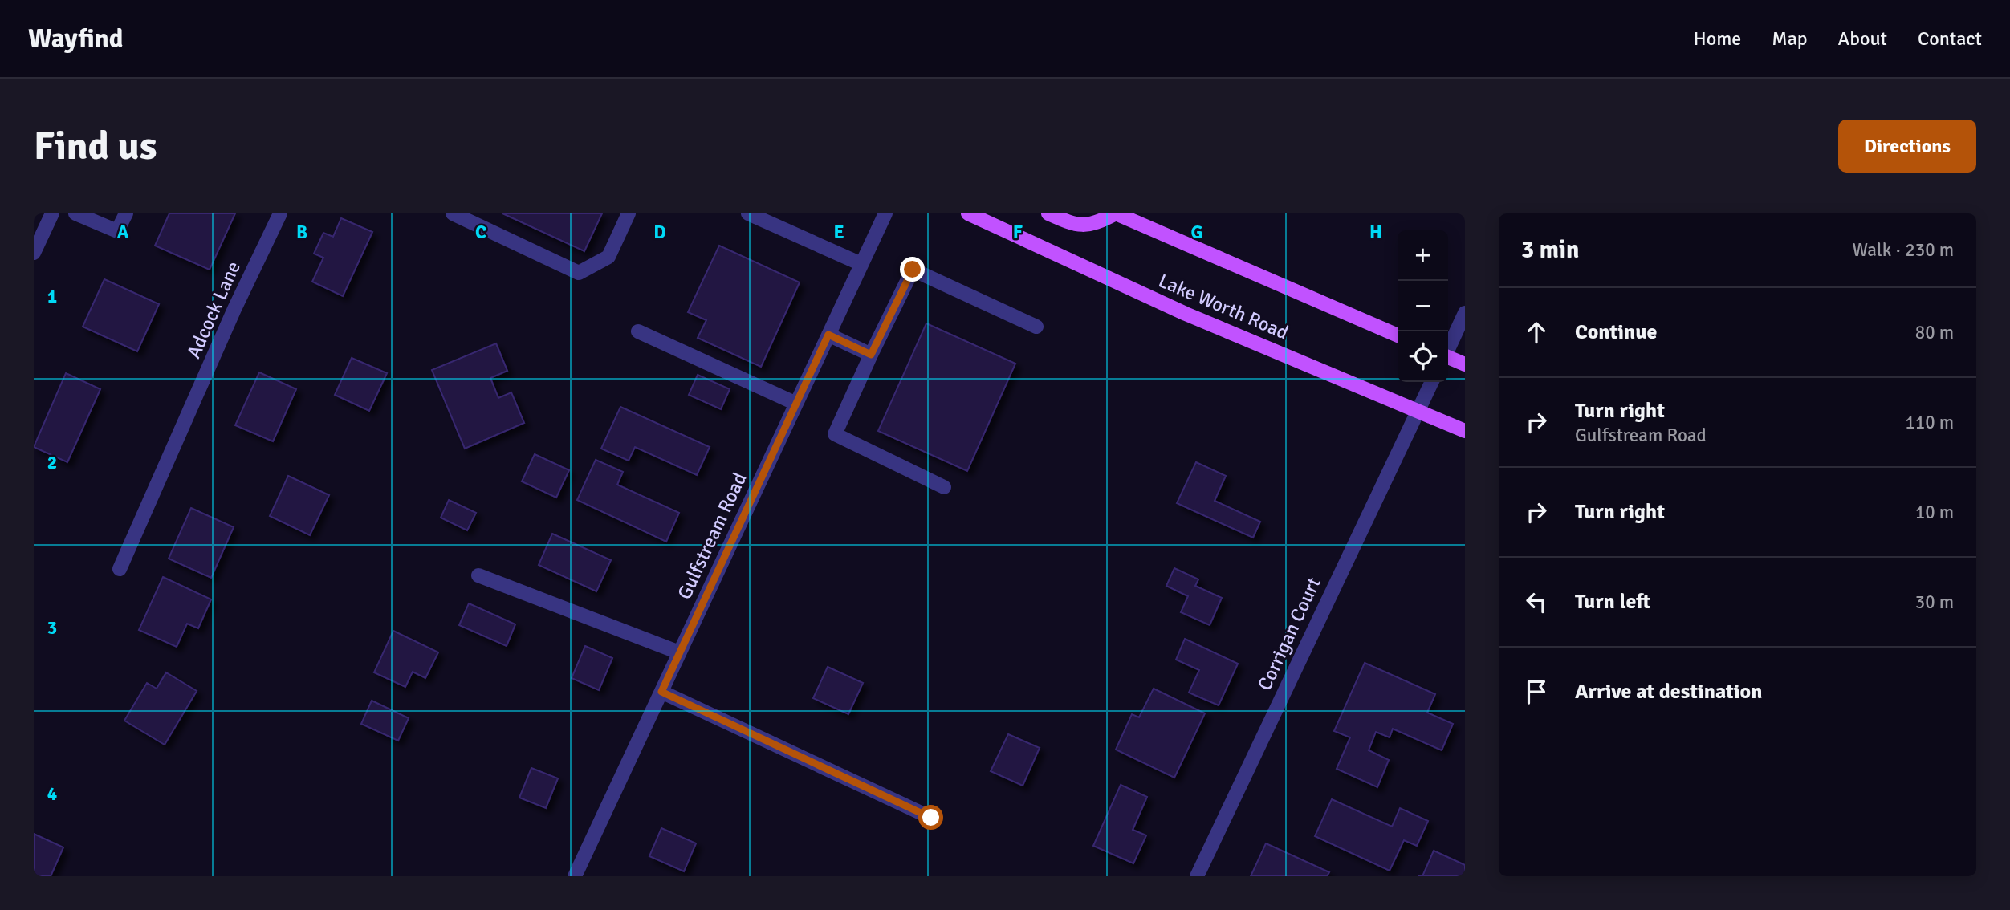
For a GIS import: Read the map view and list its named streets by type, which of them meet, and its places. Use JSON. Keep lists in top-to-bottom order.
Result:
{
  "streets": {
    "main road": ["Lake Worth Road"],
    "street": ["Adcock Lane", "Gulfstream Road", "Corrigan Court"]
  },
  "crossings": [
    ["Lake Worth Road", "Corrigan Court"]
  ],
  "page": {
    "header": "Wayfind",
    "nav": [
      "Home",
      "Map",
      "About",
      "Contact"
    ],
    "buttons": "Directions",
    "title": "Find us",
    "heading": ["3 min", "Walk · 230 m"],
    "map_buttons": ["+", "−"],
    "list": [
      ["Continue", "80 m"],
      ["Turn right", "Gulfstream Road", "110 m"],
      ["Turn right", "10 m"],
      ["Turn left", "30 m"],
      "Arrive at destination"
    ]
  },
  "grid": {
    "columns": [
      "A",
      "B",
      "C",
      "D",
      "E",
      "F",
      "G",
      "H"
    ],
    "rows": [
      "1",
      "2",
      "3",
      "4"
    ]
  }
}
